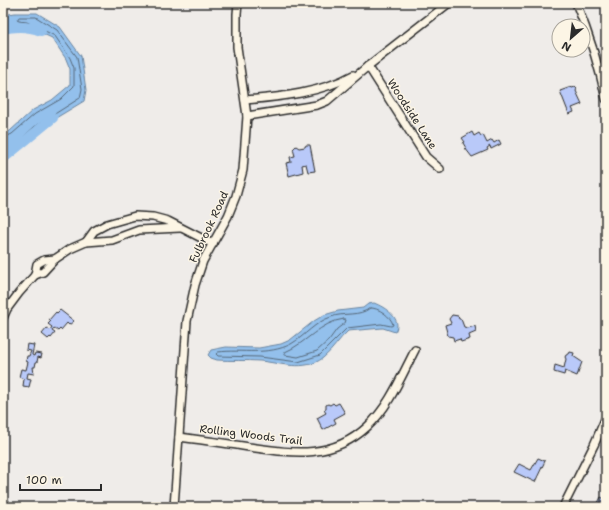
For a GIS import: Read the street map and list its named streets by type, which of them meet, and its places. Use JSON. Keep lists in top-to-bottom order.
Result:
{
  "streets": {
    "street": ["Woodside Lane", "Fulbrook Road", "Rolling Woods Trail"]
  },
  "crossings": [
    ["Fulbrook Road", "Rolling Woods Trail"]
  ],
  "scale_bar": "100 m",
  "north": "bottom left"
}
